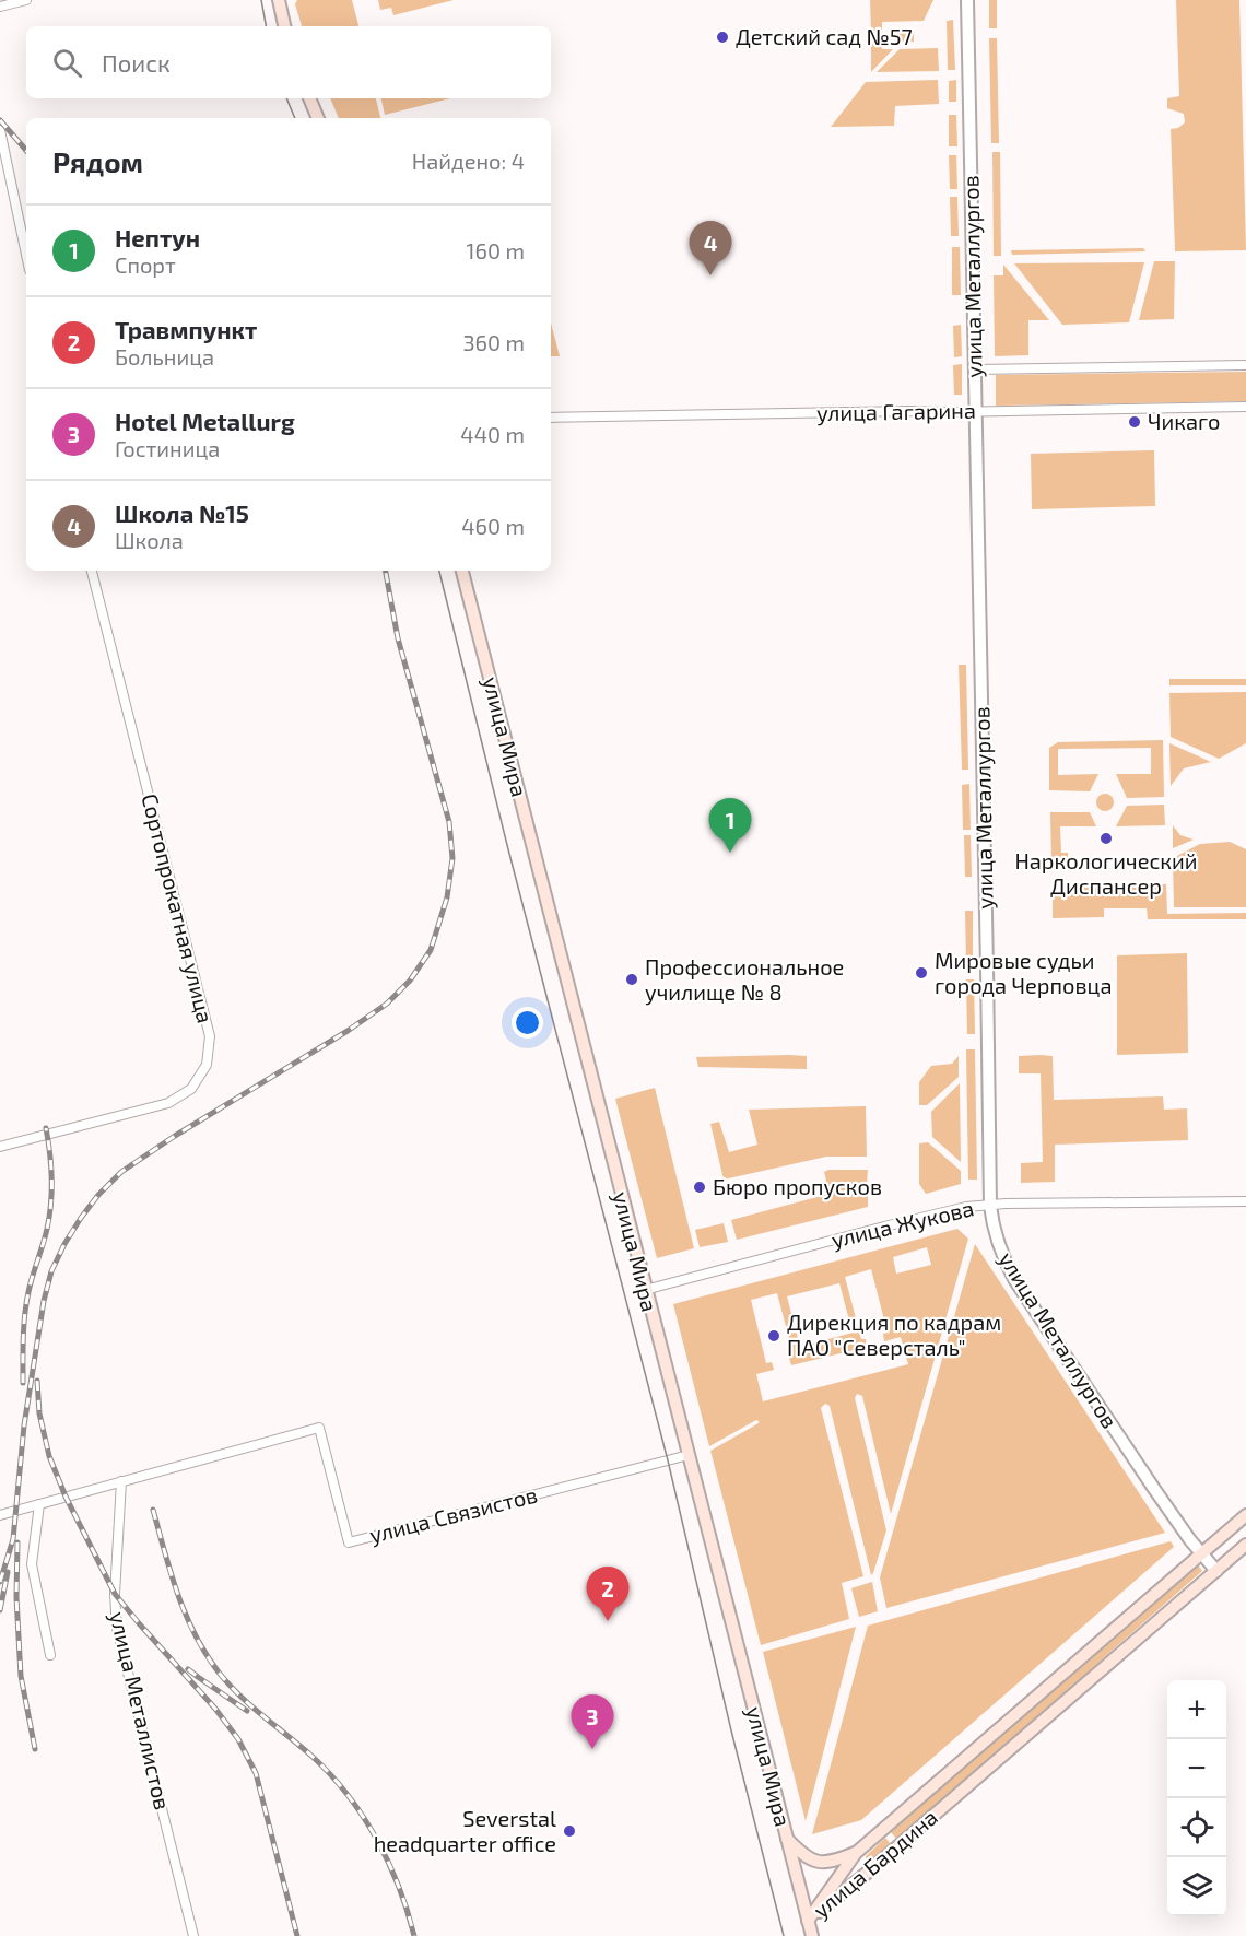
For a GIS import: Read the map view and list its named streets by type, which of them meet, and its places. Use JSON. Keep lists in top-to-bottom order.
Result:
{
  "streets": {
    "main road": ["улица Мира", "улица Бардина"],
    "street": [
      "улица Металлургов",
      "улица Гагарина",
      "Сортопрокатная улица",
      "улица Жукова",
      "улица Связистов",
      "улица Металлистов"
    ]
  },
  "crossings": [
    ["улица Металлургов", "улица Гагарина"],
    ["улица Металлургов", "улица Жукова"],
    ["улица Металлургов", "улица Бардина"],
    ["улица Мира", "улица Жукова"],
    ["улица Мира", "улица Связистов"],
    ["улица Мира", "улица Бардина"],
    ["улица Связистов", "улица Металлистов"]
  ],
  "places": [
    "Детский сад №57",
    "Чикаго",
    "Наркологический Диспансер",
    "Мировые судьи города Черповца",
    "Профессиональное училище № 8",
    "Бюро пропусков",
    "Дирекция по кадрам ПАО \"Северсталь\"",
    "Severstal headquarter office"
  ],
  "page": {
    "search": "Поиск",
    "heading": ["Рядом", "Найдено: 4"],
    "list": [
      {
        "mark": "1",
        "name": "Нептун",
        "note": "Спорт",
        "value": "160 m"
      },
      {
        "mark": "2",
        "name": "Травмпункт",
        "note": "Больница",
        "value": "360 m"
      },
      {
        "mark": "3",
        "name": "Hotel Metallurg",
        "note": "Гостиница",
        "value": "440 m"
      },
      {
        "mark": "4",
        "name": "Школа №15",
        "note": "Школа",
        "value": "460 m"
      }
    ],
    "pins": [
      "4",
      "1",
      "2",
      "3"
    ],
    "map_buttons": ["+", "−"]
  }
}
